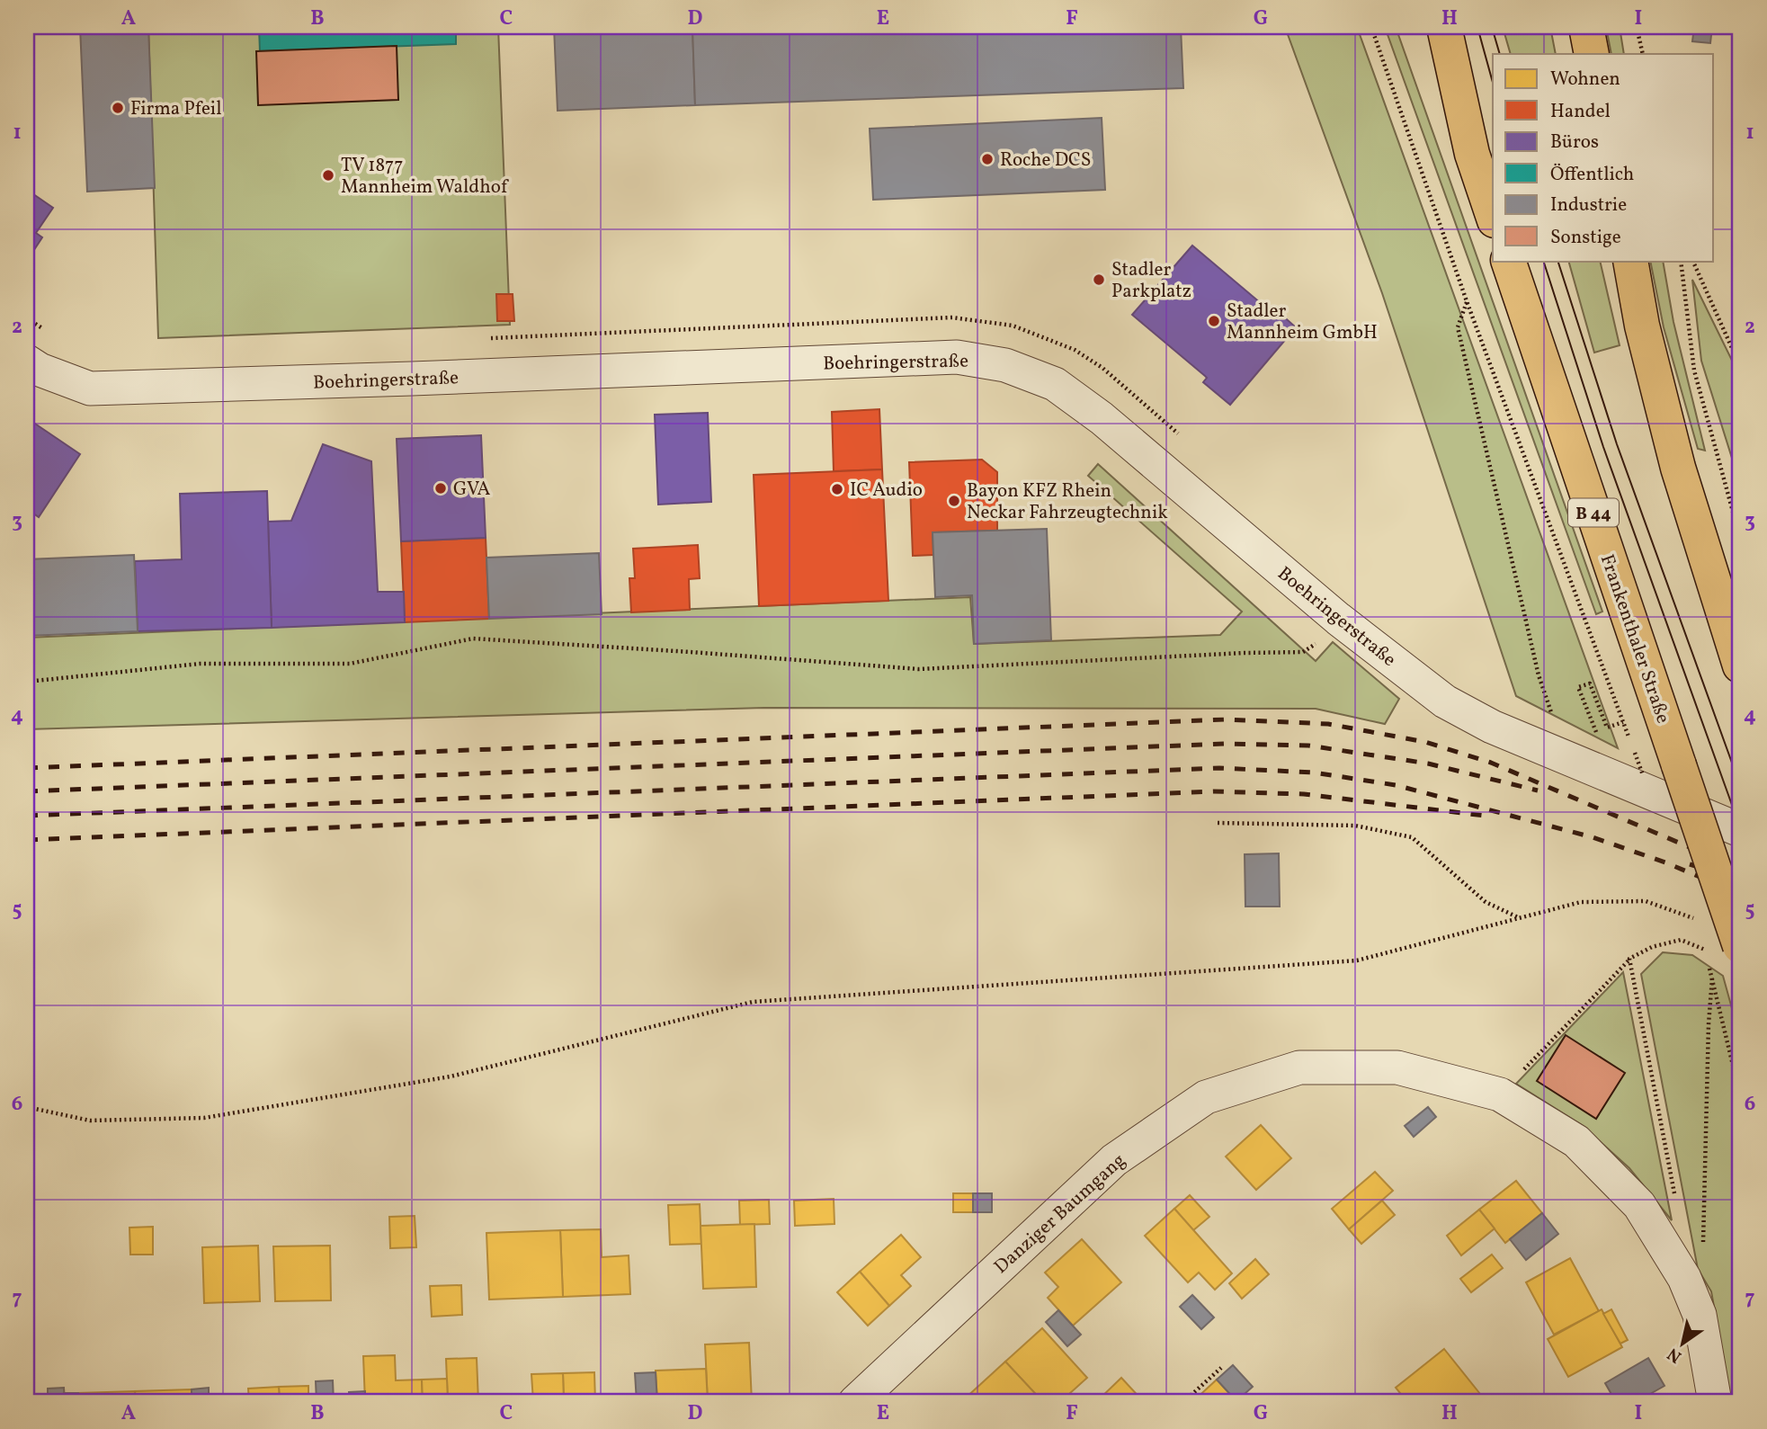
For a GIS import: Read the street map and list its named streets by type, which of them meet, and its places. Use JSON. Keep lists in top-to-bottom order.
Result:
{
  "streets": {
    "main road": ["B 44", "Frankenthaler Straße"],
    "street": ["Boehringerstraße", "Danziger Baumgang"]
  },
  "places": [
    "Firma Pfeil",
    "Roche DCS",
    "TV 1877 Mannheim Waldhof",
    "Stadler Parkplatz",
    "Stadler Mannheim GmbH",
    "GVA",
    "IC Audio",
    "Bayon KFZ Rhein Neckar Fahrzeugtechnik"
  ],
  "legend": [
    "Wohnen",
    "Handel",
    "Büros",
    "Öffentlich",
    "Industrie",
    "Sonstige"
  ],
  "north": "bottom left",
  "grid": {
    "columns": [
      "A",
      "B",
      "C",
      "D",
      "E",
      "F",
      "G",
      "H",
      "I"
    ],
    "rows": [
      "1",
      "2",
      "3",
      "4",
      "5",
      "6",
      "7"
    ]
  }
}
